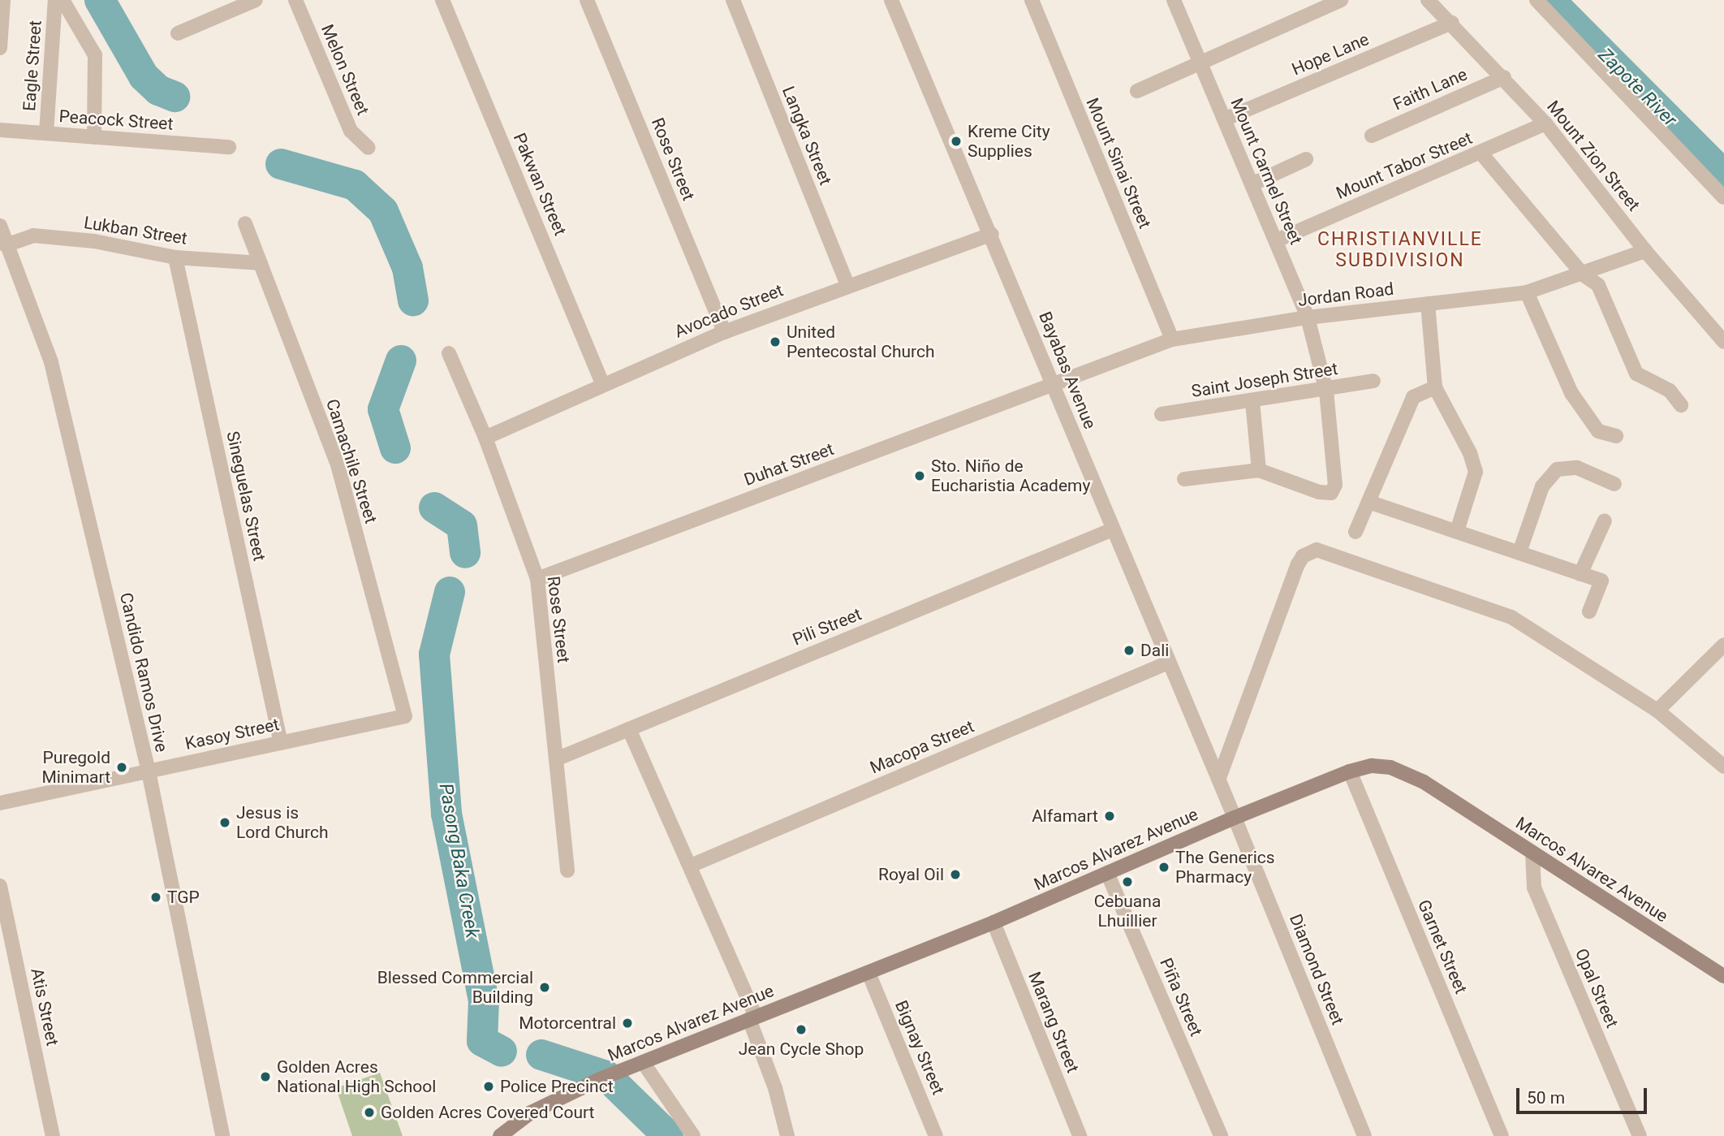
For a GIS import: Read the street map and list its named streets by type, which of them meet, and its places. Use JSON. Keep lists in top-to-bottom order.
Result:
{
  "streets": {
    "main road": ["Marcos Alvarez Avenue"],
    "street": [
      "Hope Lane",
      "Eagle Street",
      "Melon Street",
      "Faith Lane",
      "Peacock Street",
      "Langka Street",
      "Mount Zion Street",
      "Rose Street",
      "Mount Sinai Street",
      "Mount Tabor Street",
      "Mount Carmel Street",
      "Pakwan Street",
      "Lukban Street",
      "Jordan Road",
      "Avocado Street",
      "Bayabas Avenue",
      "Saint Joseph Street",
      "Camachile Street",
      "Duhat Street",
      "Sineguelas Street",
      "Pili Street",
      "Candido Ramos Drive",
      "Kasoy Street",
      "Macopa Street",
      "Garnet Street",
      "Diamond Street",
      "Opal Street",
      "Piña Street",
      "Atis Street",
      "Marang Street",
      "Bignay Street"
    ]
  },
  "crossings": [
    ["Hope Lane", "Mount Zion Street"],
    ["Hope Lane", "Mount Carmel Street"],
    ["Eagle Street", "Peacock Street"],
    ["Faith Lane", "Mount Zion Street"],
    ["Langka Street", "Avocado Street"],
    ["Mount Zion Street", "Mount Tabor Street"],
    ["Mount Zion Street", "Jordan Road"],
    ["Rose Street", "Avocado Street"],
    ["Rose Street", "Duhat Street"],
    ["Rose Street", "Pili Street"],
    ["Mount Sinai Street", "Jordan Road"],
    ["Mount Tabor Street", "Mount Carmel Street"],
    ["Mount Carmel Street", "Jordan Road"],
    ["Mount Carmel Street", "Saint Joseph Street"],
    ["Pakwan Street", "Avocado Street"],
    ["Lukban Street", "Camachile Street"],
    ["Lukban Street", "Sineguelas Street"],
    ["Lukban Street", "Candido Ramos Drive"],
    ["Jordan Road", "Bayabas Avenue"],
    ["Jordan Road", "Duhat Street"],
    ["Avocado Street", "Bayabas Avenue"],
    ["Bayabas Avenue", "Duhat Street"],
    ["Bayabas Avenue", "Pili Street"],
    ["Bayabas Avenue", "Macopa Street"],
    ["Bayabas Avenue", "Marcos Alvarez Avenue"],
    ["Bayabas Avenue", "Diamond Street"],
    ["Camachile Street", "Kasoy Street"],
    ["Sineguelas Street", "Kasoy Street"],
    ["Candido Ramos Drive", "Kasoy Street"],
    ["Marcos Alvarez Avenue", "Garnet Street"],
    ["Marcos Alvarez Avenue", "Diamond Street"],
    ["Marcos Alvarez Avenue", "Opal Street"],
    ["Marcos Alvarez Avenue", "Piña Street"],
    ["Marcos Alvarez Avenue", "Marang Street"],
    ["Marcos Alvarez Avenue", "Bignay Street"]
  ],
  "districts": ["CHRISTIANVILLE SUBDIVISION"],
  "water": ["Zapote River", "Pasong Baka Creek"],
  "places": [
    "Kreme City Supplies",
    "United Pentecostal Church",
    "Sto. Niño de Eucharistia Academy",
    "Dali",
    "Puregold Minimart",
    "Alfamart",
    "Jesus is Lord Church",
    "The Generics Pharmacy",
    "Royal Oil",
    "Cebuana Lhuillier",
    "TGP",
    "Blessed Commercial Building",
    "Motorcentral",
    "Jean Cycle Shop",
    "Golden Acres National High School",
    "Police Precinct",
    "Golden Acres Covered Court"
  ],
  "scale_bar": "50 m"
}
